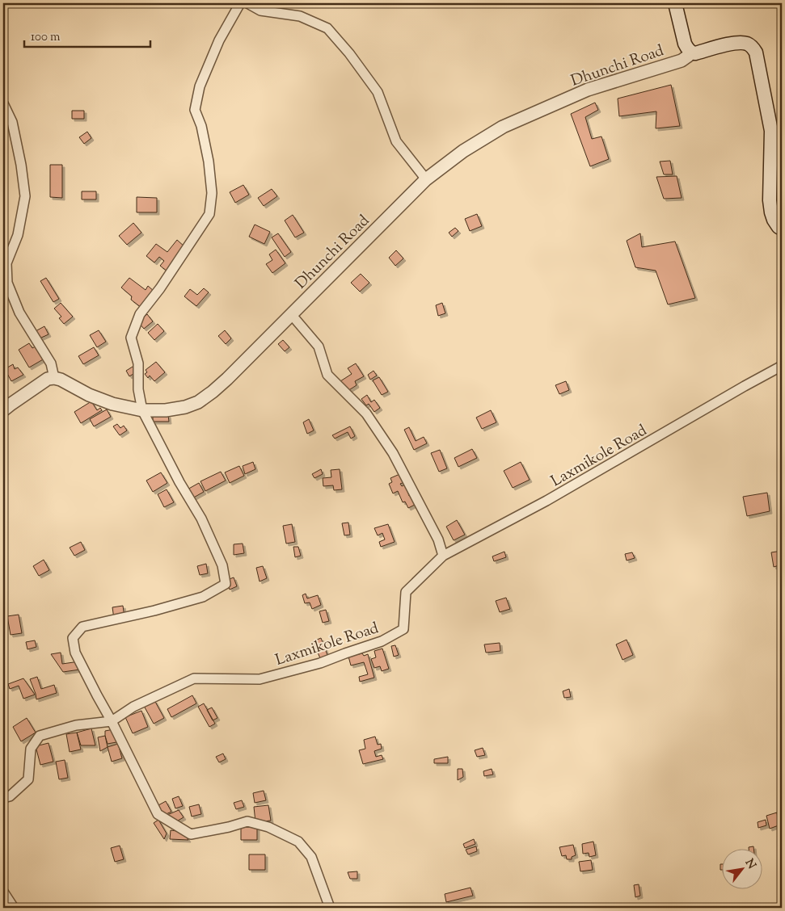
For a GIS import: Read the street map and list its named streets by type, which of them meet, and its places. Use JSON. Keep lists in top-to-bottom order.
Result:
{
  "streets": {
    "street": ["Dhunchi Road", "Laxmikole Road"]
  },
  "scale_bar": "100 m",
  "north": "top right"
}
